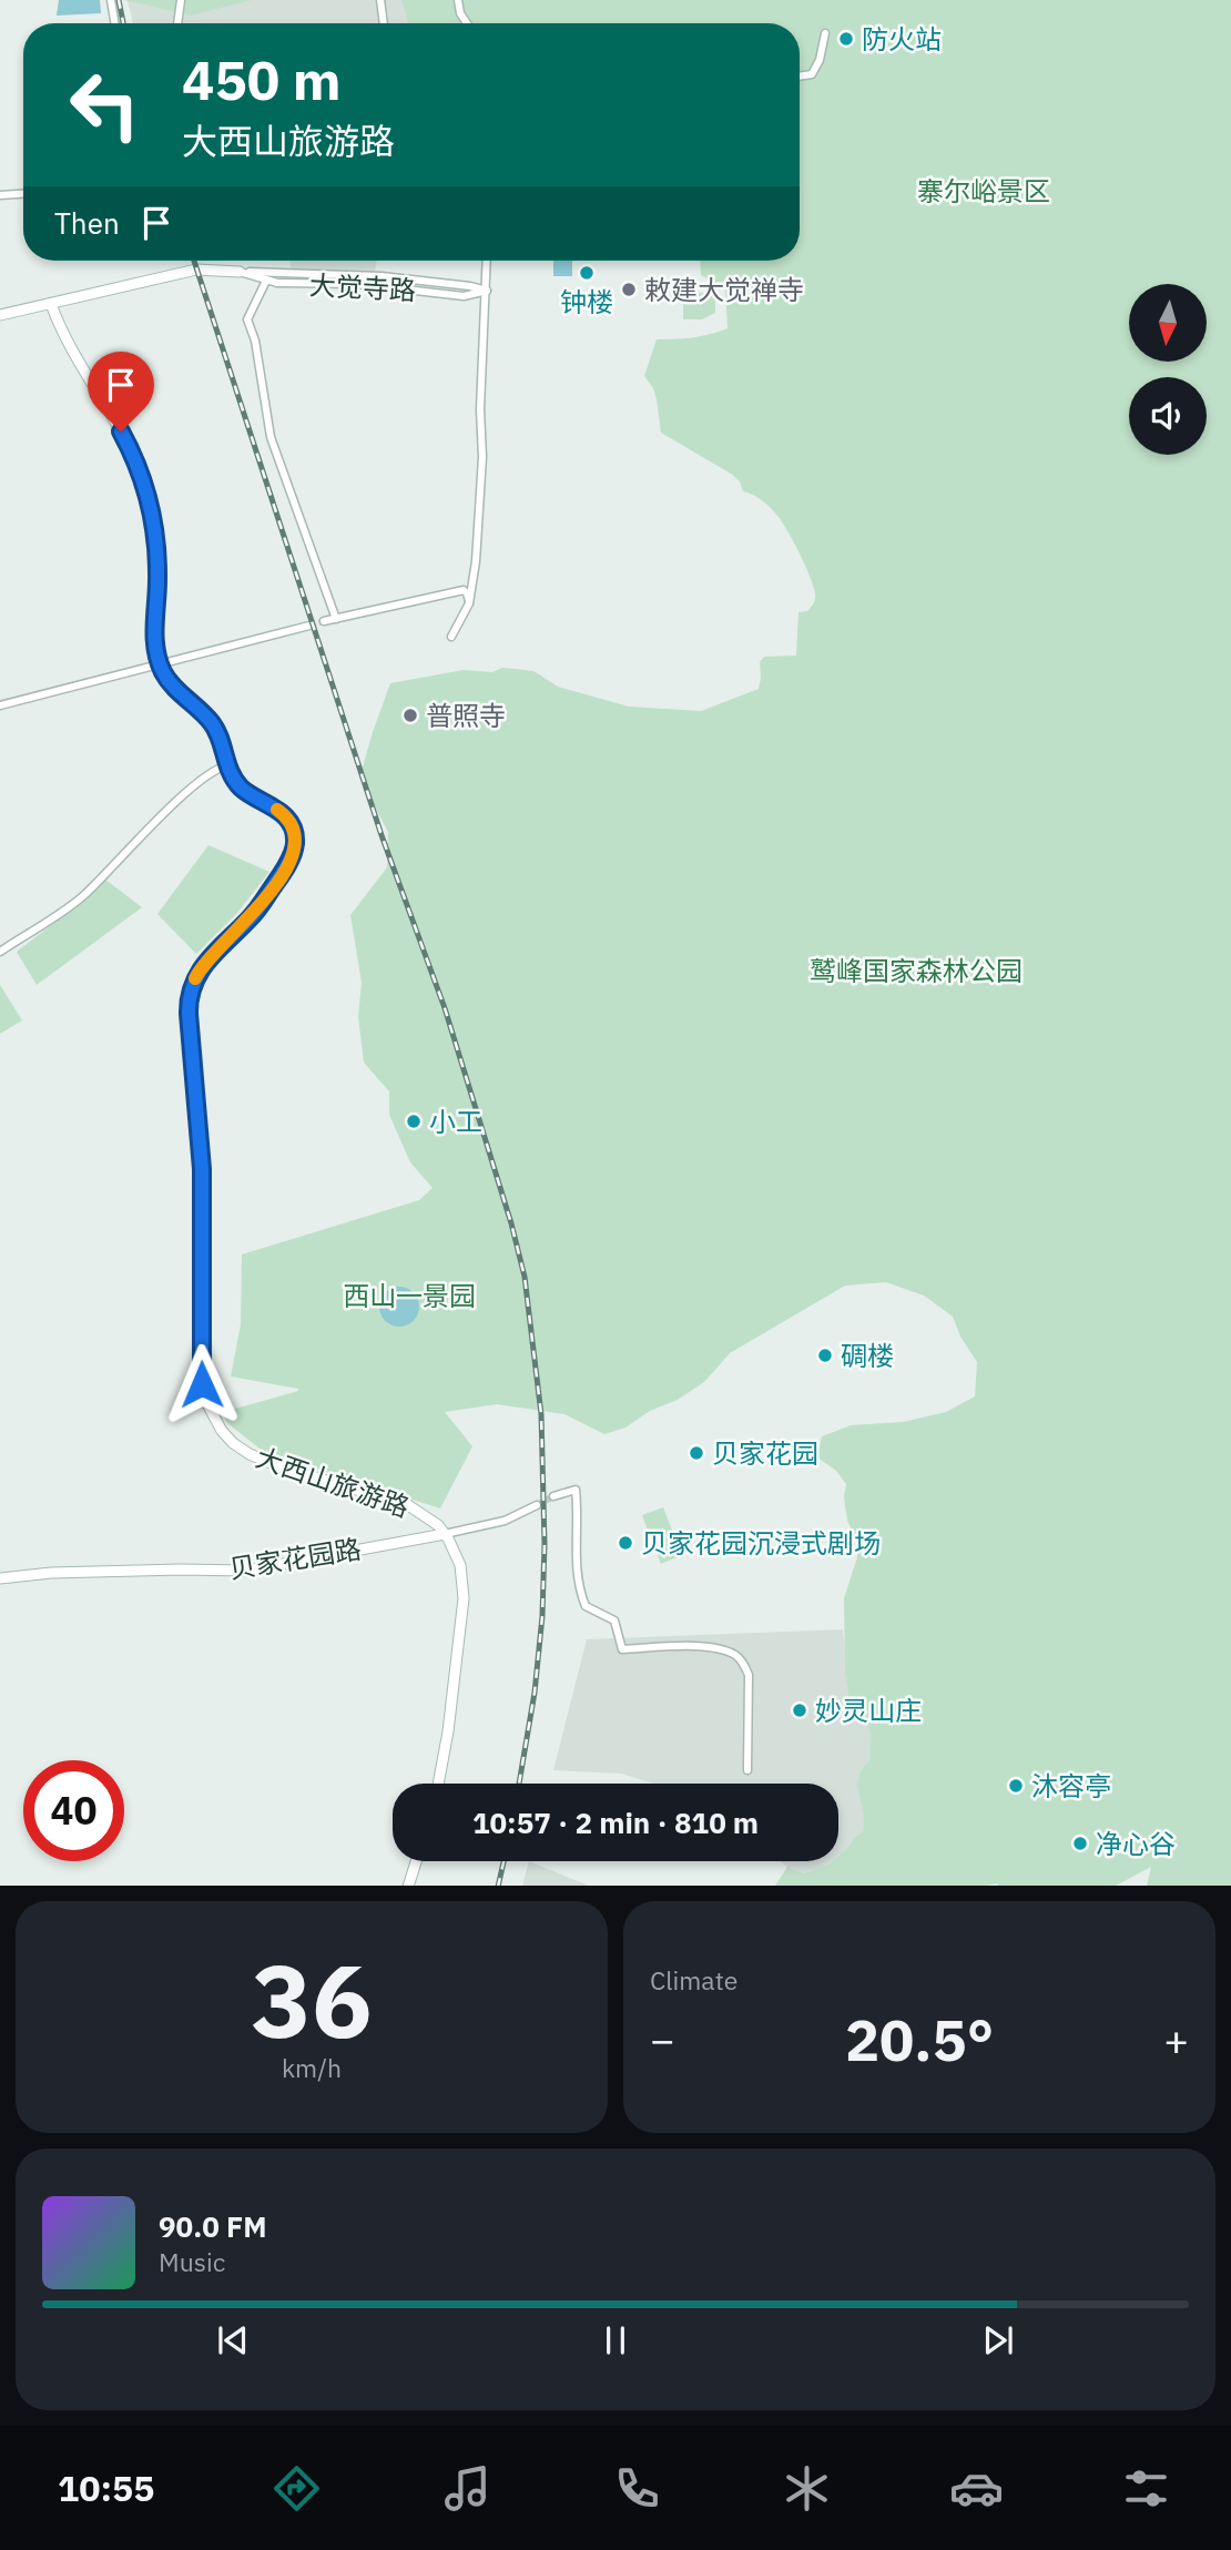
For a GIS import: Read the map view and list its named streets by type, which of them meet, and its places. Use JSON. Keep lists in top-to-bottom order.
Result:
{
  "streets": {
    "street": ["大觉寺路", "大西山旅游路", "贝家花园路"]
  },
  "crossings": [
    ["大觉寺路", "大西山旅游路"],
    ["大西山旅游路", "贝家花园路"]
  ],
  "parks": ["寨尔峪景区", "鹫峰国家森林公园", "西山一景园"],
  "places": [
    "防火站",
    "钟楼",
    "敕建大觉禅寺",
    "普照寺",
    "小工",
    "碉楼",
    "贝家花园",
    "贝家花园沉浸式剧场",
    "妙灵山庄",
    "沐容亭",
    "净心谷"
  ],
  "north": "bottom",
  "page": {
    "turn": ["450 m", "大西山旅游路"],
    "then": "Then",
    "limit": "40",
    "trip": "10:57 · 2 min · 810 m",
    "tile": [
      ["36", "km/h"],
      "Climate"
    ],
    "heat": ["−", "20.5°", "+"],
    "song": ["90.0 FM", "Music"],
    "tabs": "10:55"
  }
}
